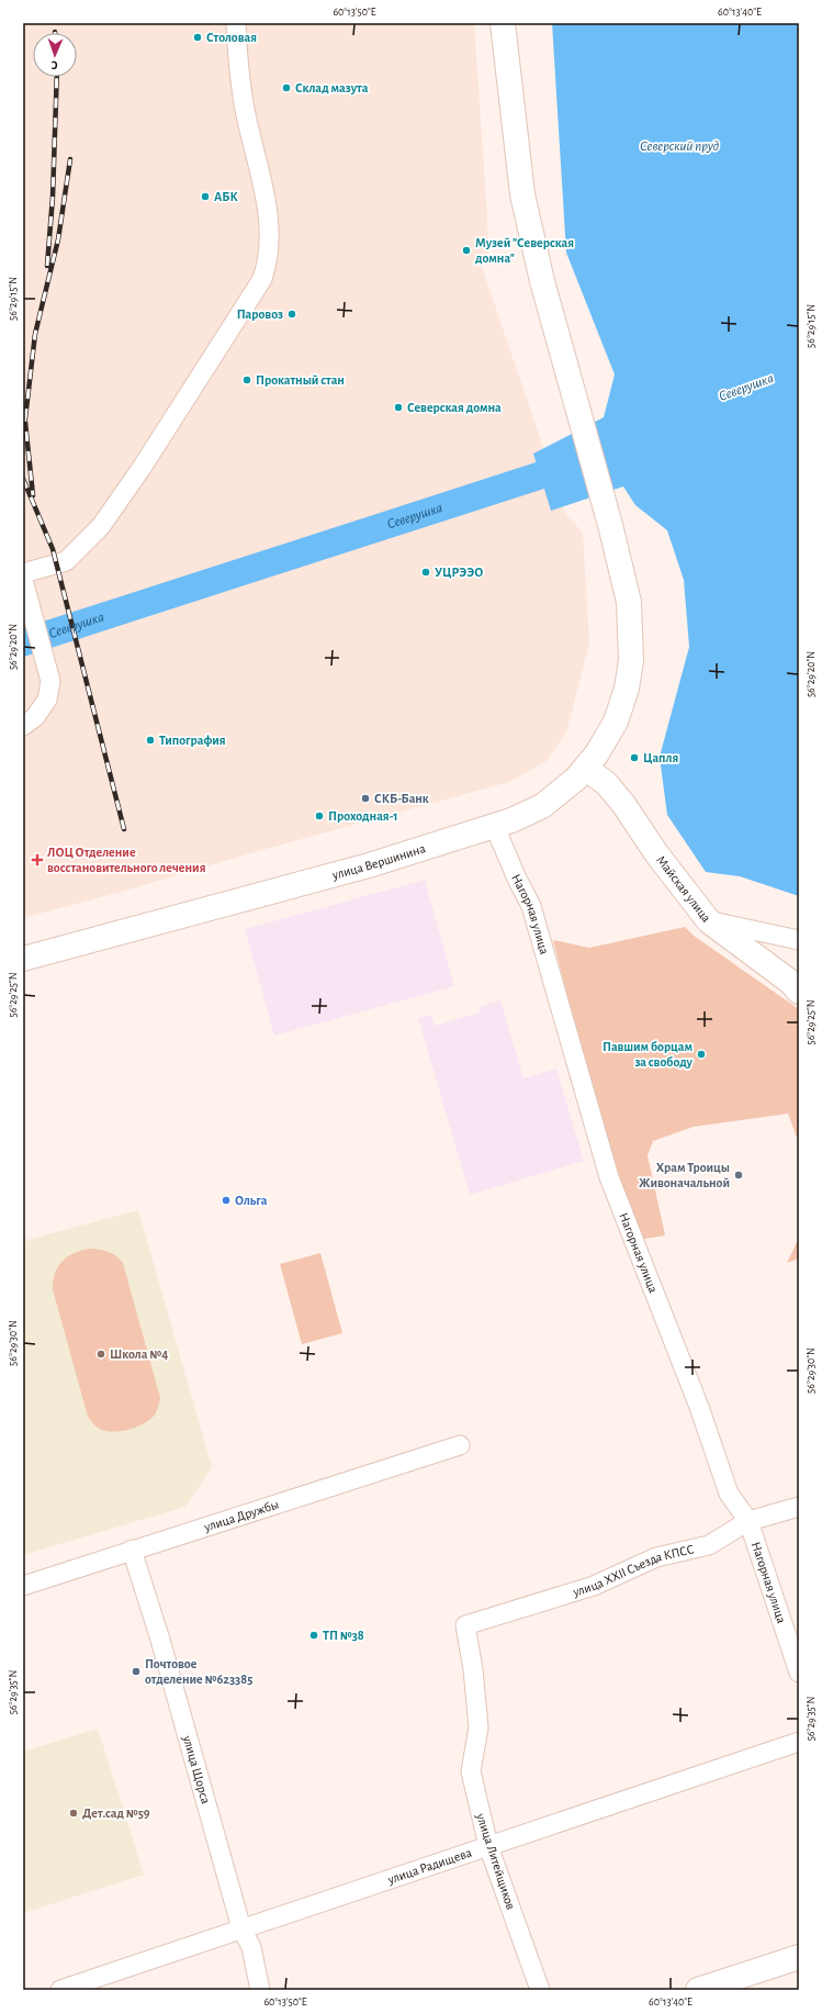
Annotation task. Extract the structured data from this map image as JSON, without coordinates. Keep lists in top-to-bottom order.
{
  "streets": {
    "main road": ["улица Вершинина", "Майская улица"],
    "street": [
      "Нагорная улица",
      "улица Дружбы",
      "улица XXII Съезда КПСС",
      "улица Щорса",
      "улица Литейщиков",
      "улица Радищева"
    ]
  },
  "crossings": [
    ["улица Вершинина", "Майская улица"],
    ["улица Вершинина", "Нагорная улица"],
    ["Нагорная улица", "улица XXII Съезда КПСС"],
    ["улица Дружбы", "улица Щорса"],
    ["улица XXII Съезда КПСС", "улица Литейщиков"],
    ["улица Щорса", "улица Радищева"],
    ["улица Литейщиков", "улица Радищева"]
  ],
  "water": ["Северский пруд", "Северушка"],
  "places": {
    "other": [
      "Столовая",
      "Склад мазута",
      "АБК",
      "Музей \"Северская домна\"",
      "Паровоз",
      "Прокатный стан",
      "Северская домна",
      "УЦРЭЭО",
      "Типография",
      "Цапля",
      "СКБ-Банк",
      "Проходная-1",
      "Павшим борцам за свободу",
      "Храм Троицы Живоначальной",
      "Ольга",
      "Школа №4",
      "ТП №38",
      "Почтовое отделение №623385",
      "Дет.сад №59"
    ],
    "health": ["ЛОЦ Отделение восстановительного лечения"]
  },
  "north": "bottom",
  "coordinates": [
    "60°13'50\"E",
    "60°13'40\"E",
    "56°29'15\"N",
    "56°29'20\"N",
    "56°29'25\"N",
    "56°29'30\"N",
    "56°29'35\"N"
  ]
}
